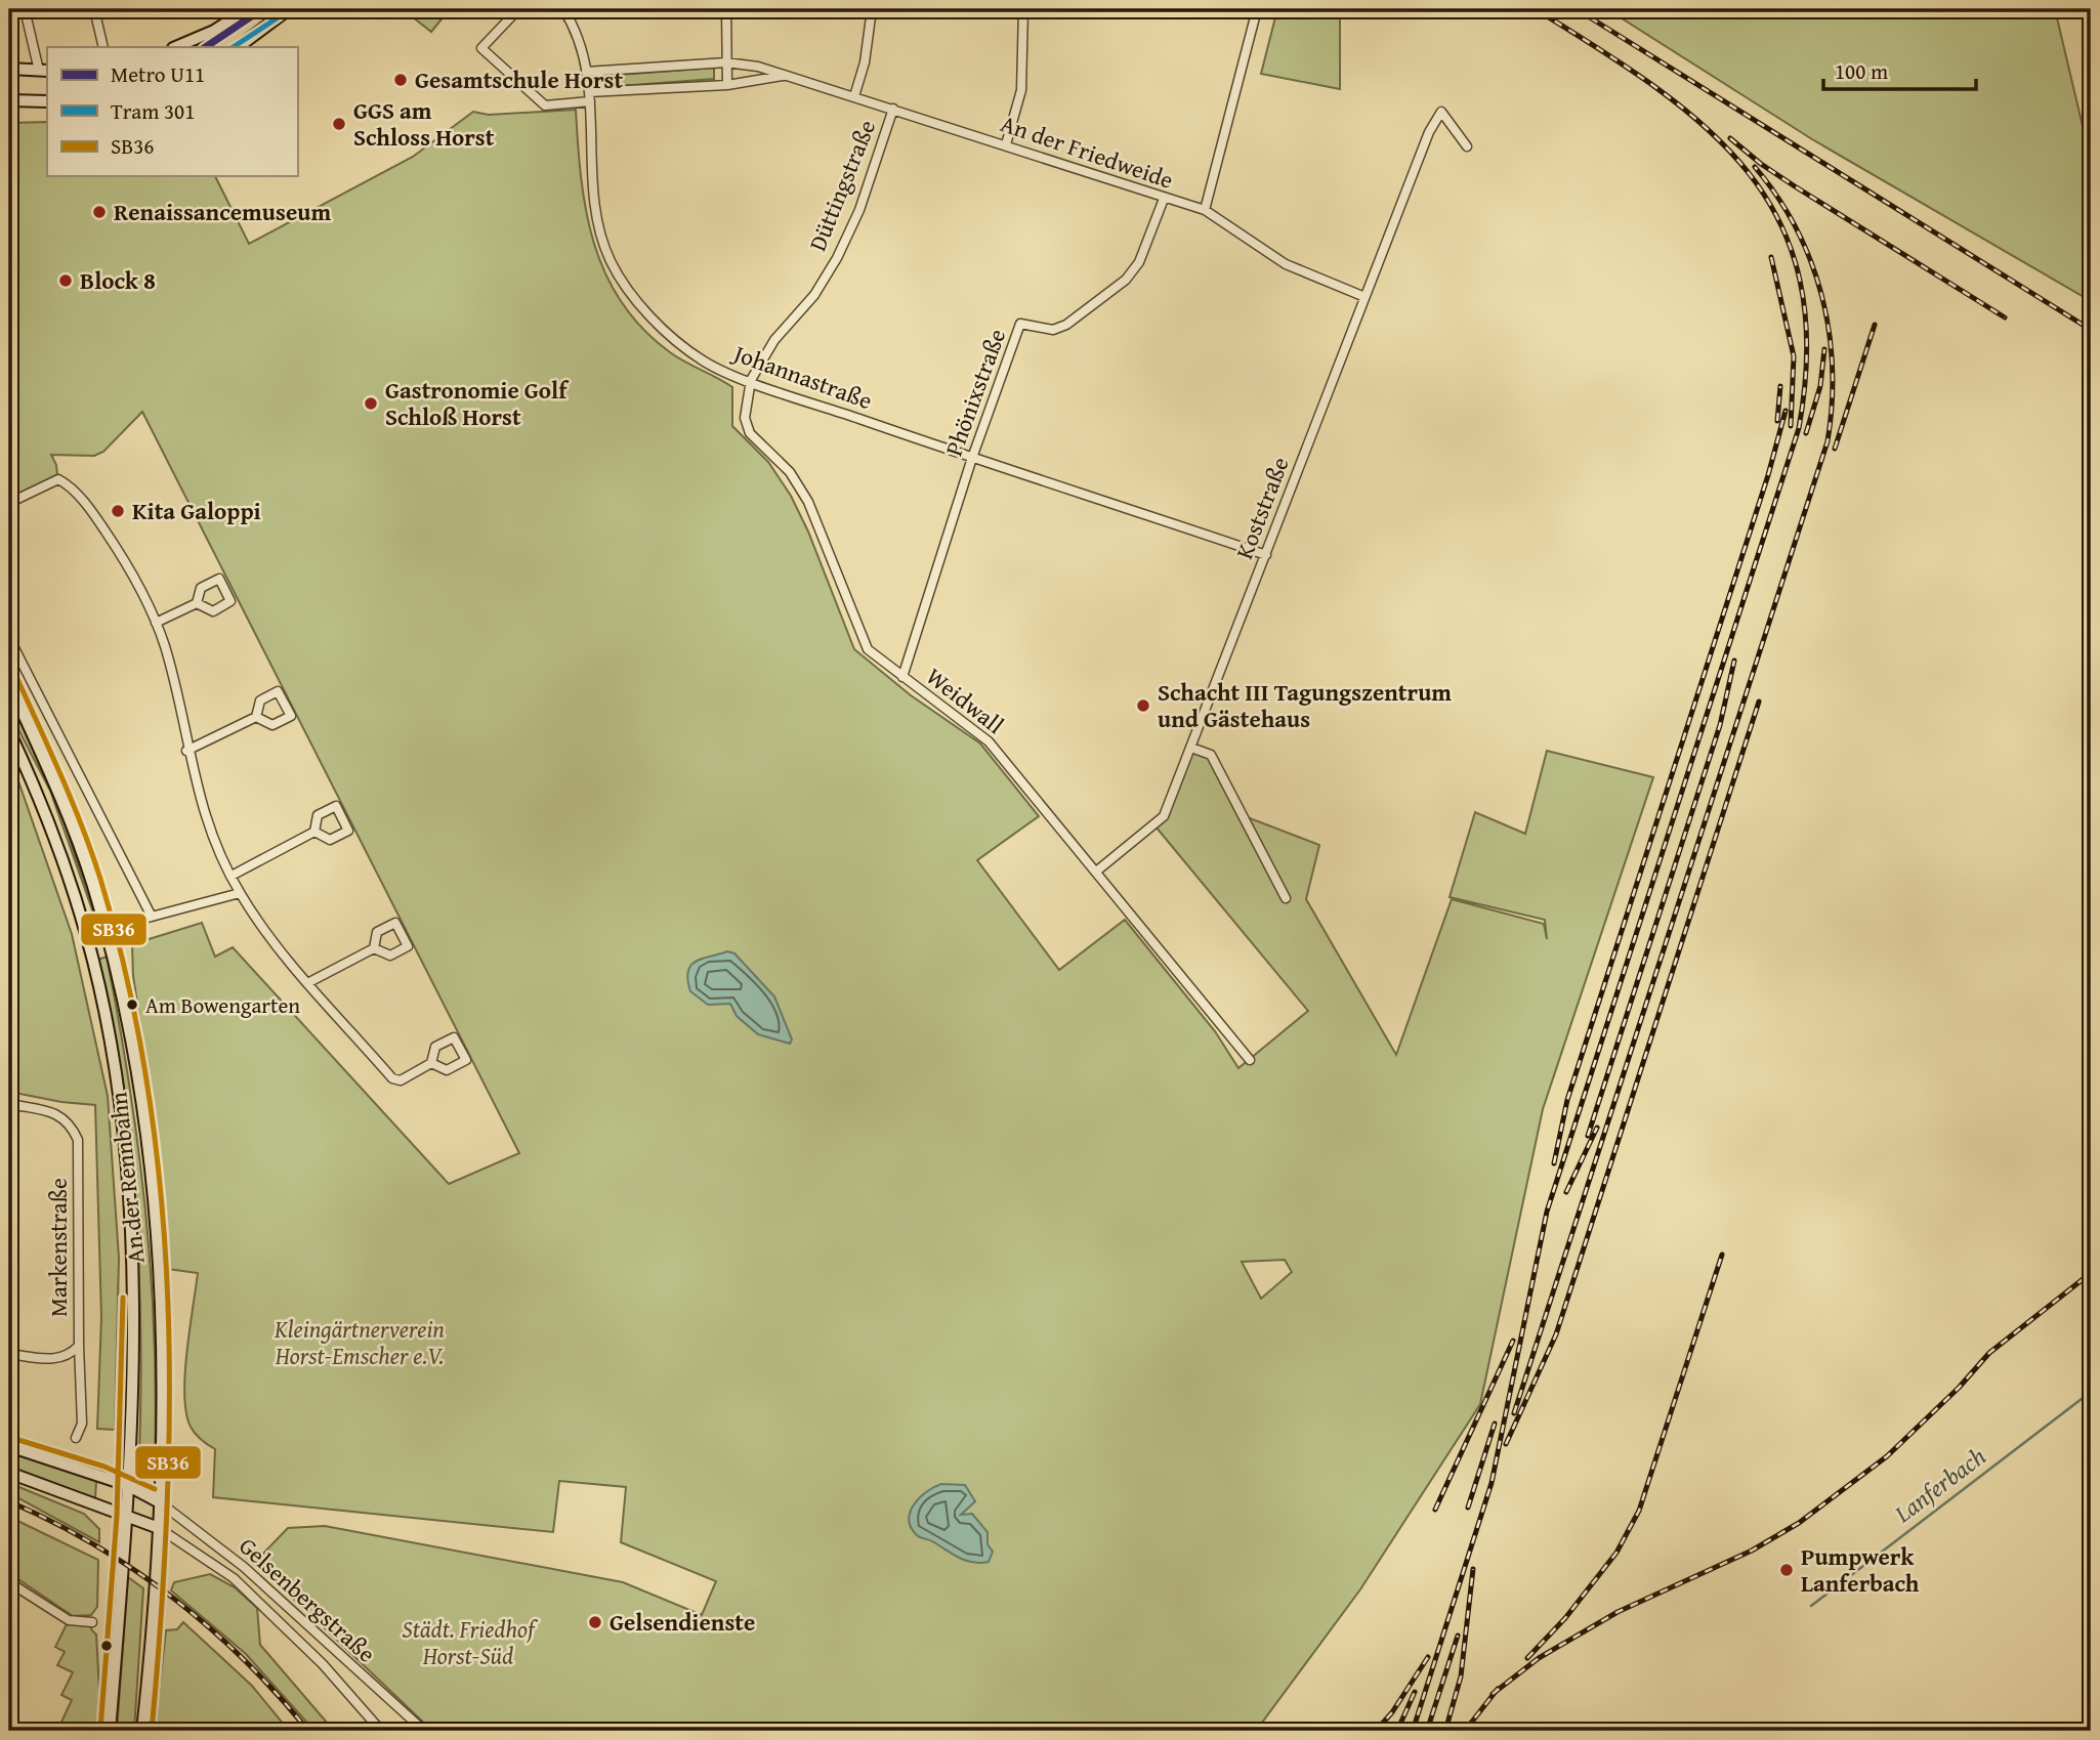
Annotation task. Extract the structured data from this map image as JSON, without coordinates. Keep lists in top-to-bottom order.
{
  "streets": {
    "main road": ["An der Rennbahn"],
    "street": [
      "An der Friedweide",
      "Düttingstraße",
      "Johannastraße",
      "Phönixstraße",
      "Koststraße",
      "Weidwall",
      "Markenstraße",
      "Gelsenbergstraße"
    ]
  },
  "crossings": [
    ["An der Friedweide", "Düttingstraße"],
    ["An der Friedweide", "Johannastraße"],
    ["An der Friedweide", "Phönixstraße"],
    ["An der Friedweide", "Koststraße"],
    ["Düttingstraße", "Johannastraße"],
    ["Düttingstraße", "Weidwall"],
    ["Johannastraße", "Phönixstraße"],
    ["Johannastraße", "Koststraße"],
    ["Johannastraße", "Weidwall"],
    ["Phönixstraße", "Weidwall"],
    ["Koststraße", "Weidwall"],
    ["An der Rennbahn", "Gelsenbergstraße"]
  ],
  "water": ["Lanferbach"],
  "parks": ["Kleingärtnerverein Horst-Emscher e.V.", "Städt. Friedhof Horst-Süd"],
  "places": [
    "Gesamtschule Horst",
    "GGS am Schloss Horst",
    "Renaissancemuseum",
    "Block 8",
    "Gastronomie Golf Schloß Horst",
    "Kita Galoppi",
    "Schacht III Tagungszentrum und Gästehaus",
    "Am Bowengarten",
    "Pumpwerk Lanferbach",
    "Gelsendienste"
  ],
  "lines": ["metro line U11", "transit line SB36", "tram line 301"],
  "legend": ["Metro U11", "Tram 301", "SB36"],
  "scale_bar": "100 m"
}
